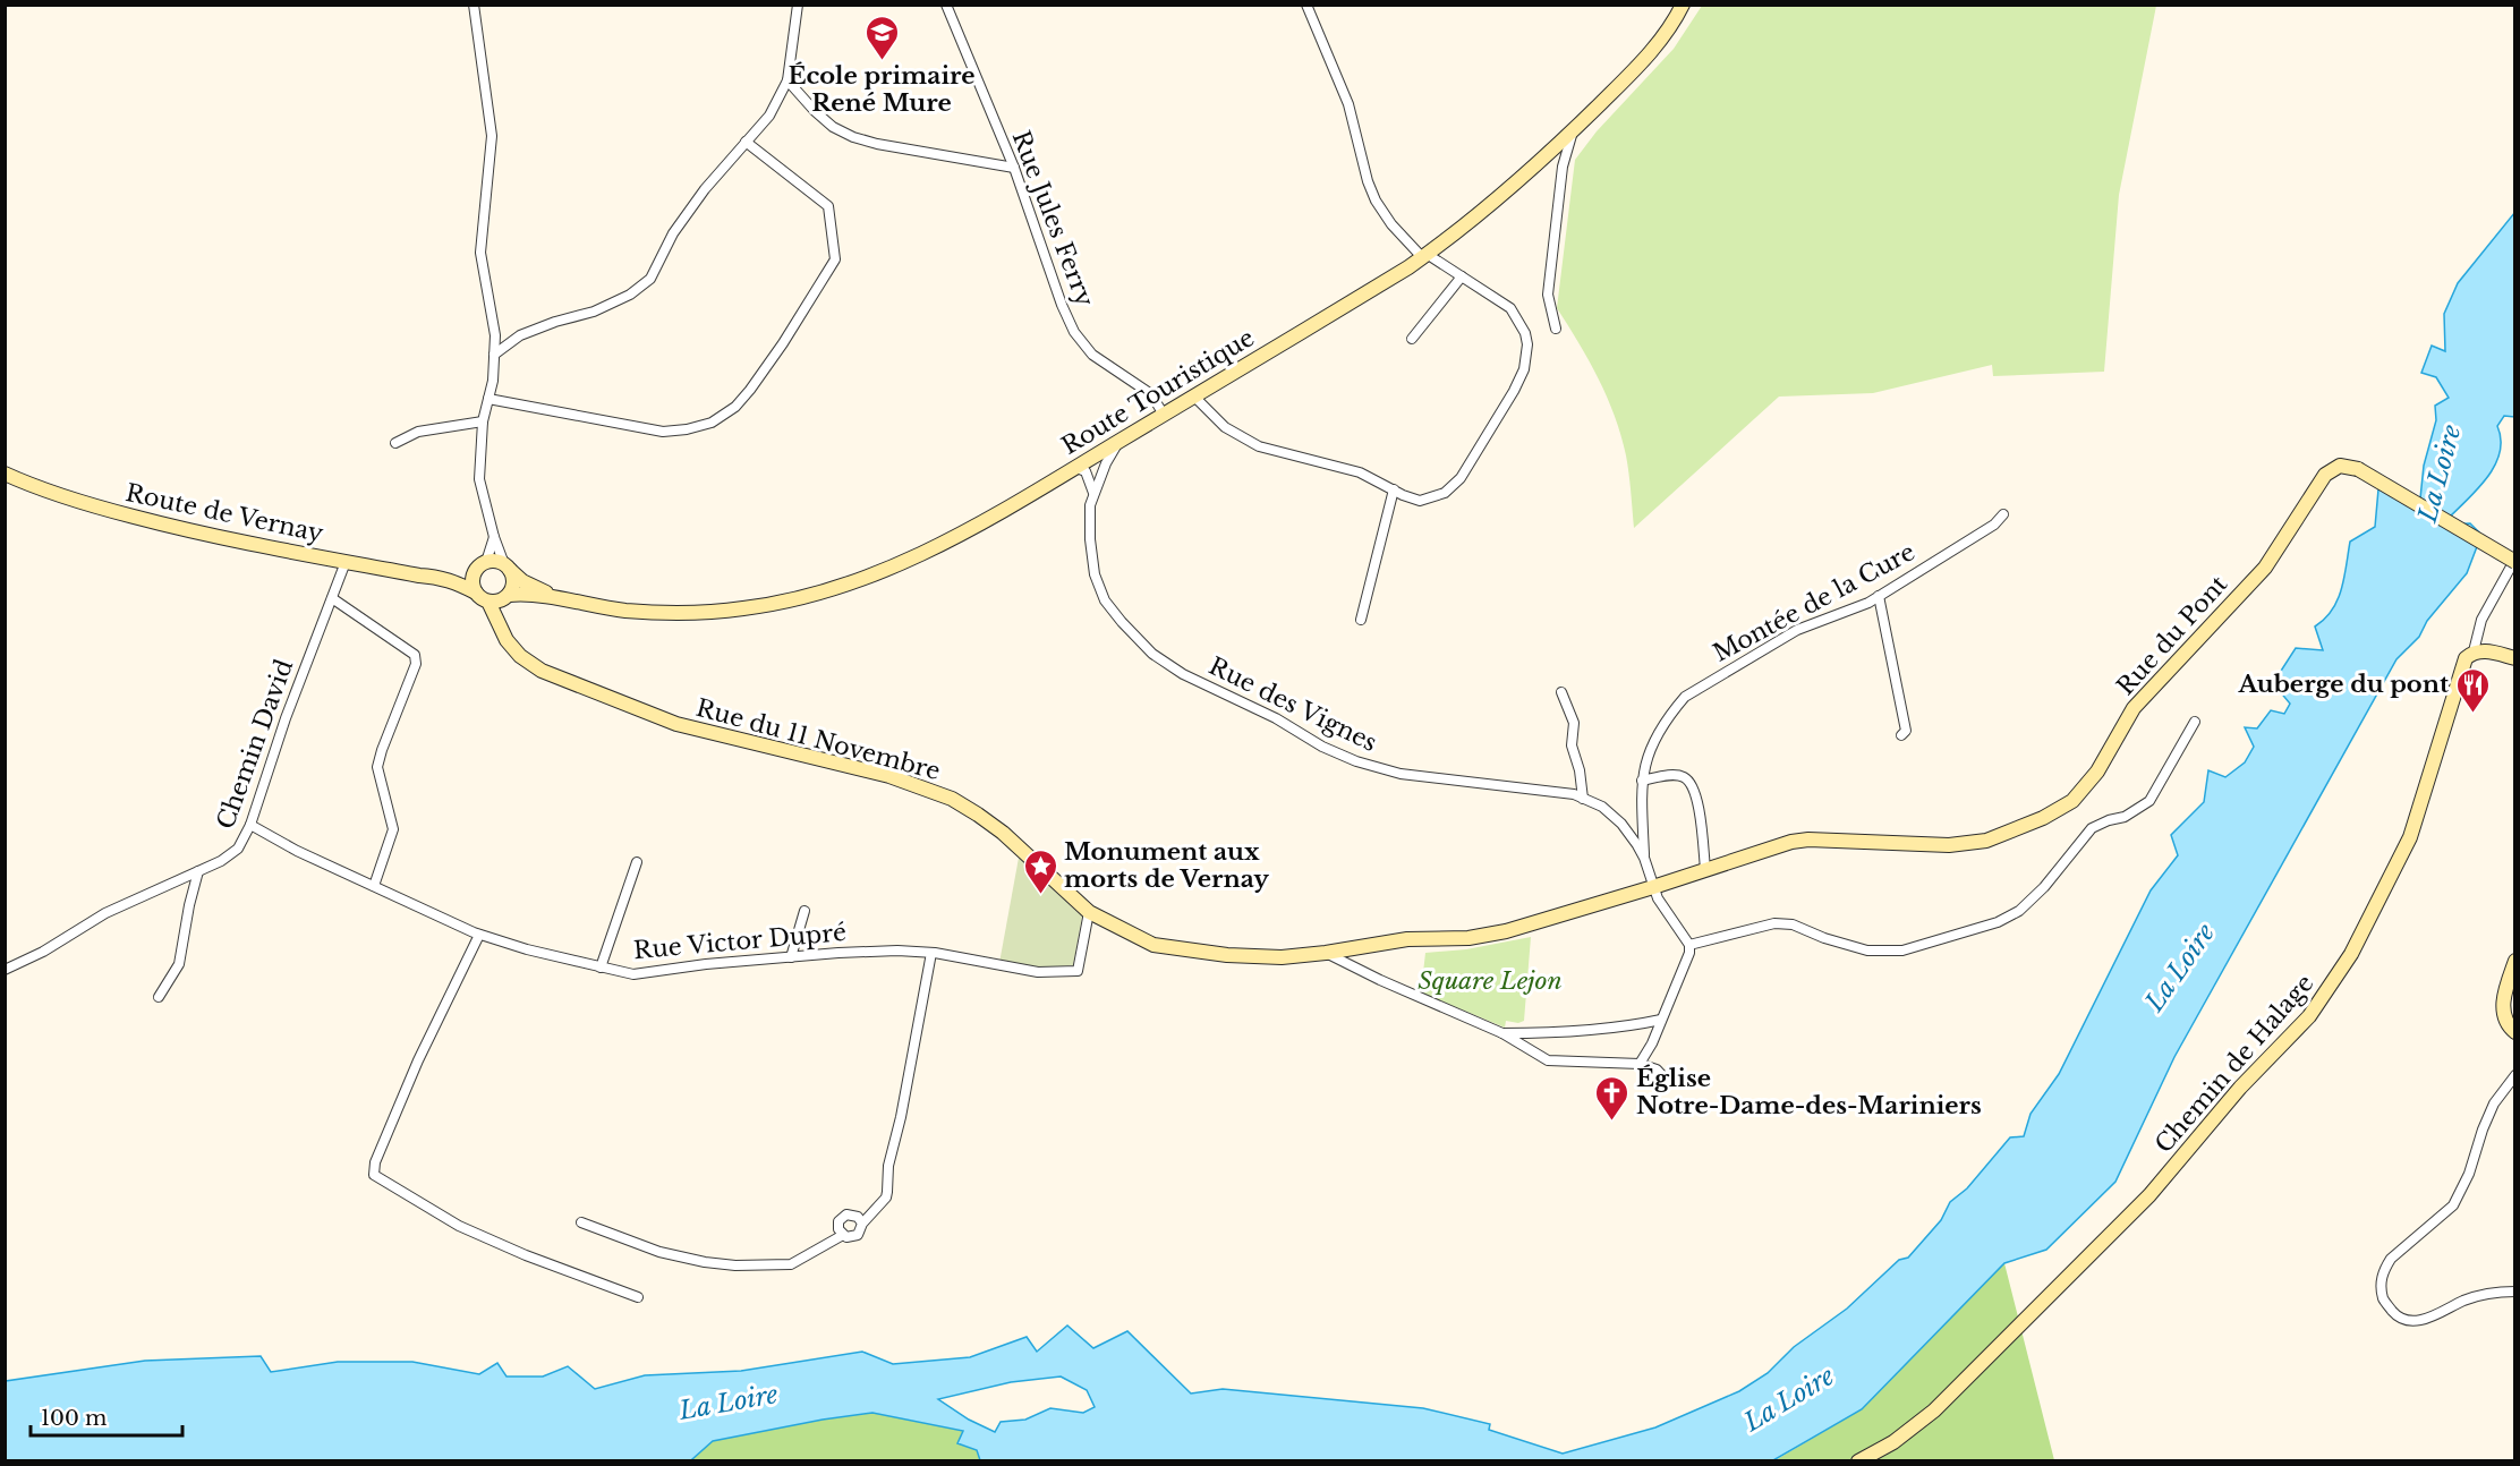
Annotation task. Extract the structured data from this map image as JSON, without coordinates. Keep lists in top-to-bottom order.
{
  "streets": {
    "street": [
      "Rue Jules Ferry",
      "Route Touristique",
      "Route de Vernay",
      "Montée de la Cure",
      "Rue du Pont",
      "Rue des Vignes",
      "Rue du 11 Novembre",
      "Chemin David",
      "Rue Victor Dupré",
      "Chemin de Halage"
    ]
  },
  "crossings": [
    ["Rue Jules Ferry", "Route Touristique"],
    ["Route Touristique", "Route de Vernay"],
    ["Route Touristique", "Rue des Vignes"],
    ["Route Touristique", "Rue du 11 Novembre"],
    ["Route de Vernay", "Rue du 11 Novembre"],
    ["Route de Vernay", "Chemin David"],
    ["Montée de la Cure", "Rue des Vignes"],
    ["Rue du Pont", "Rue des Vignes"],
    ["Rue du Pont", "Rue du 11 Novembre"],
    ["Rue du Pont", "Chemin de Halage"],
    ["Rue des Vignes", "Rue du 11 Novembre"],
    ["Rue du 11 Novembre", "Rue Victor Dupré"],
    ["Chemin David", "Rue Victor Dupré"]
  ],
  "water": ["La Loire"],
  "parks": ["Square Lejon"],
  "places": {
    "school or university": ["École primaire René Mure"],
    "restaurant": ["Auberge du pont"],
    "place": ["Monument aux morts de Vernay"],
    "church": ["Église Notre-Dame-des-Mariniers"]
  },
  "scale_bar": "100 m"
}
